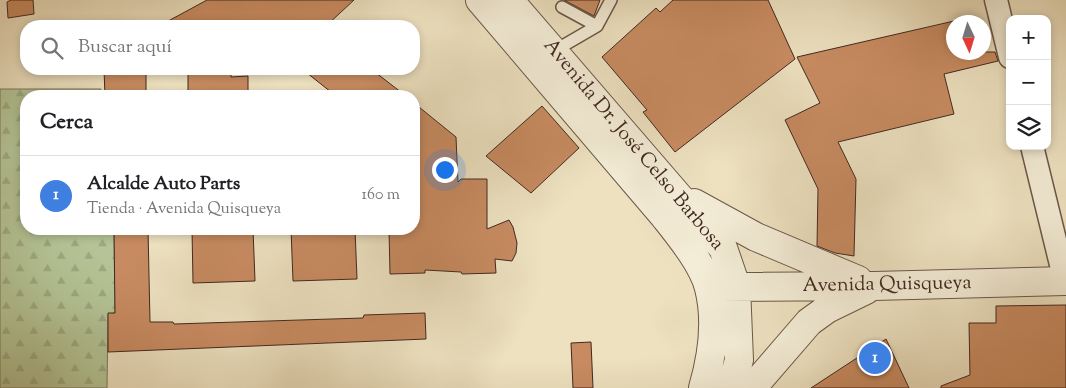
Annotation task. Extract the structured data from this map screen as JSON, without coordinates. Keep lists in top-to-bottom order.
{
  "streets": {
    "street": ["Avenida Dr. José Celso Barbosa", "Avenida Quisqueya"]
  },
  "crossings": [
    ["Avenida Dr. José Celso Barbosa", "Avenida Quisqueya"]
  ],
  "north": "bottom",
  "page": {
    "map_buttons": ["+", "−"],
    "search": "Buscar aquí",
    "heading": "Cerca",
    "list": [
      {
        "mark": "1",
        "name": "Alcalde Auto Parts",
        "note": "Tienda · Avenida Quisqueya",
        "value": "160 m"
      }
    ],
    "pins": "1"
  }
}
